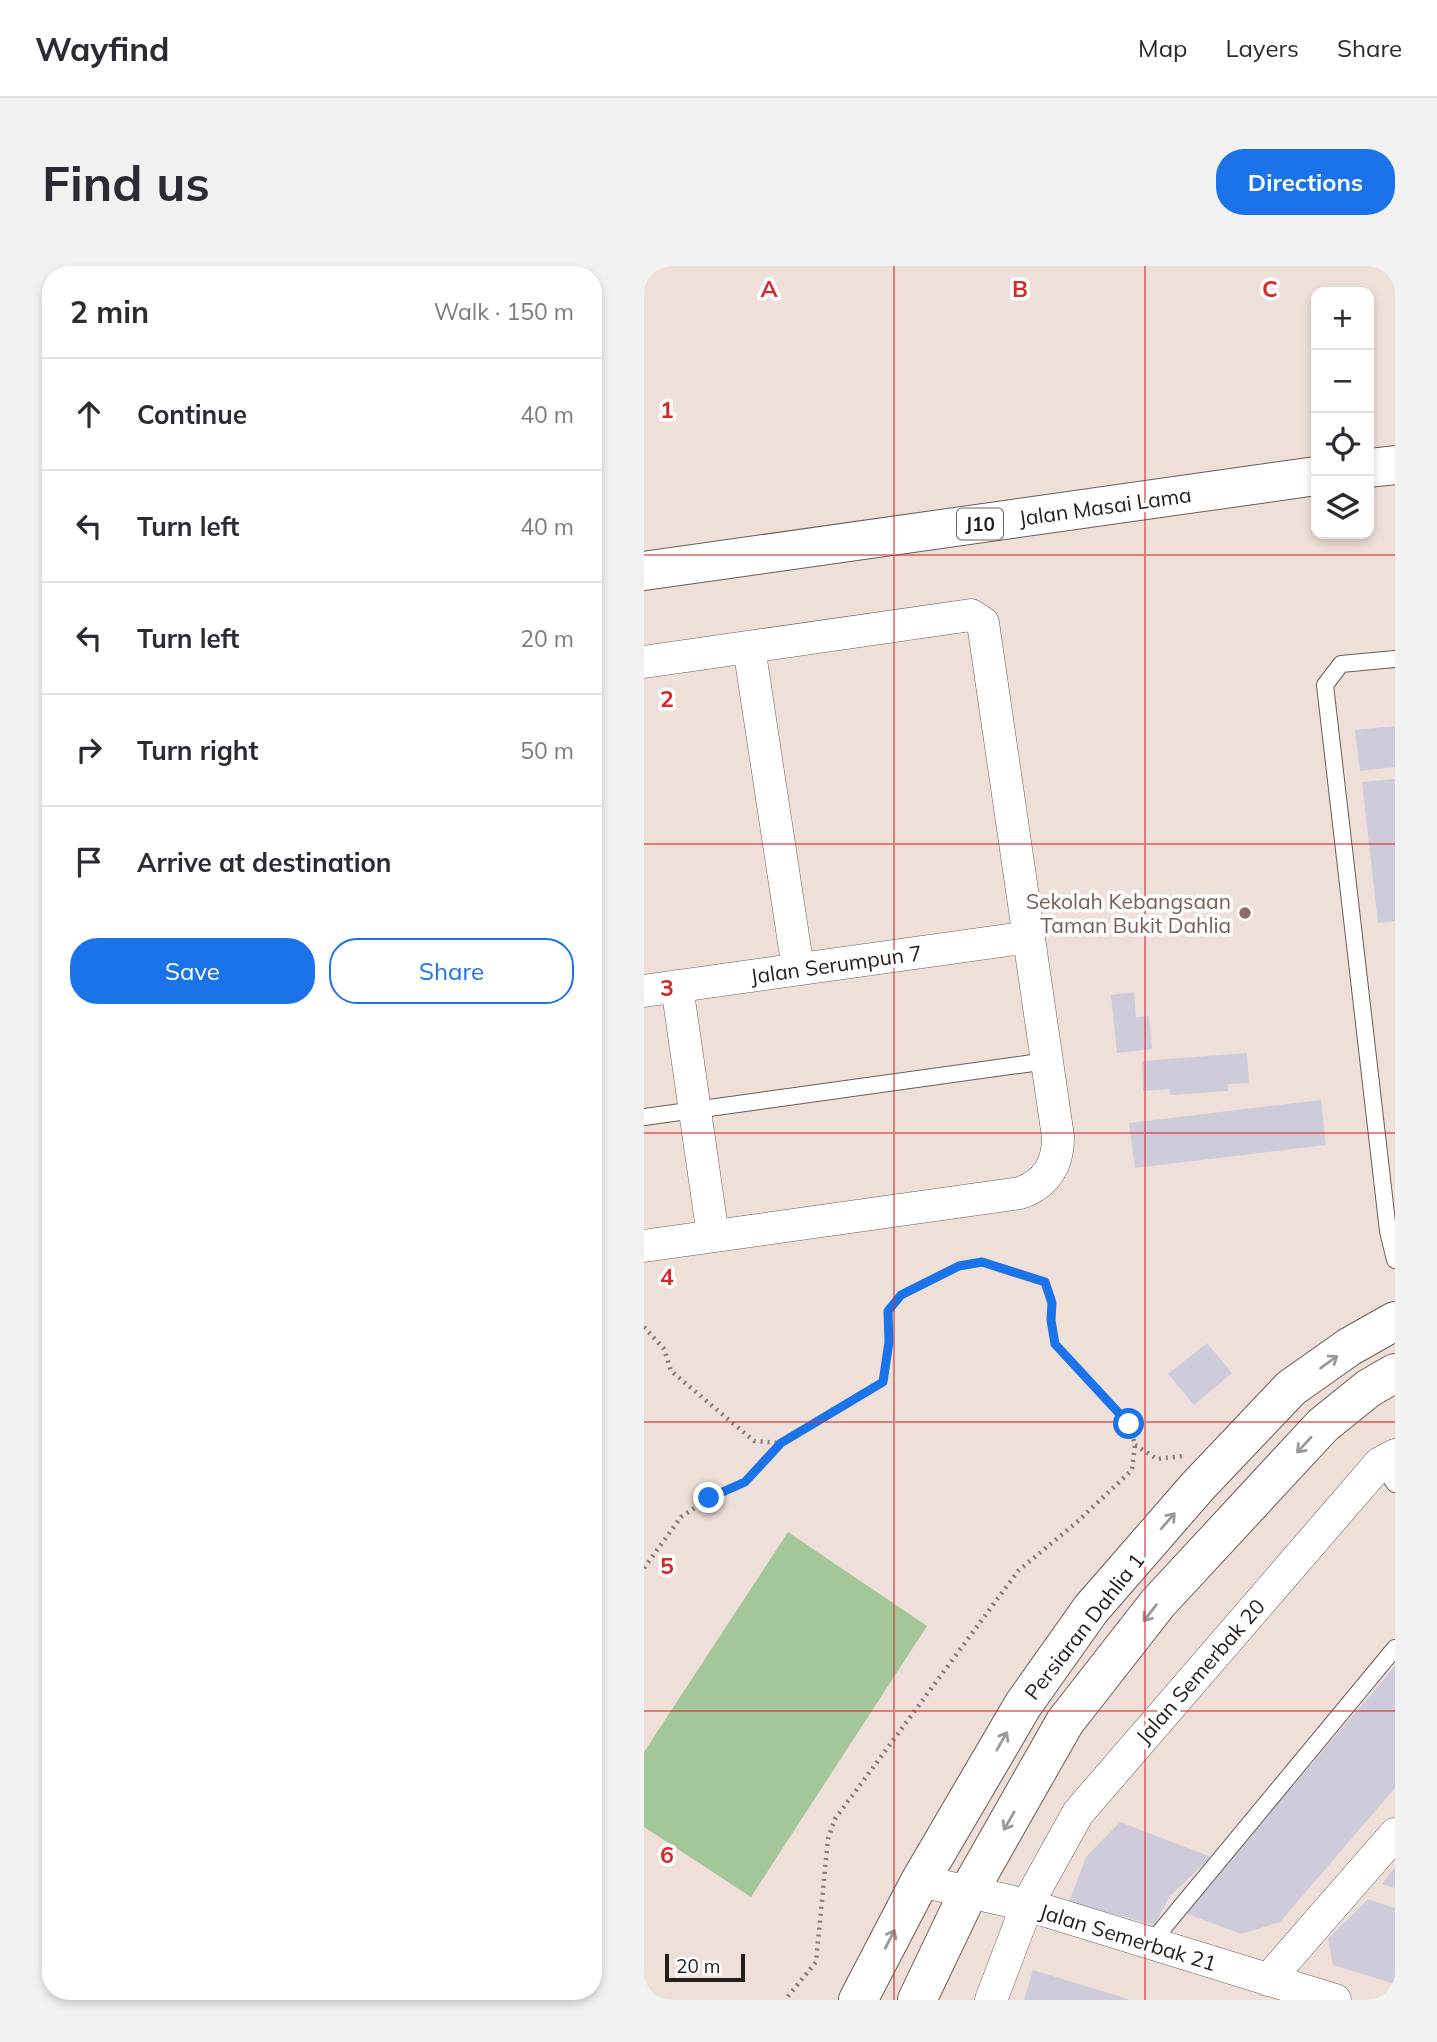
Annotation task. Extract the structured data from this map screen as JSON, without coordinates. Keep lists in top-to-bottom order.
{
  "streets": {
    "street": [
      "Jalan Masai Lama",
      "J10",
      "Jalan Serumpun 7",
      "Persiaran Dahlia 1",
      "Jalan Semerbak 20",
      "Jalan Semerbak 21"
    ]
  },
  "crossings": [
    ["Persiaran Dahlia 1", "Jalan Semerbak 21"],
    ["Jalan Semerbak 20", "Jalan Semerbak 21"]
  ],
  "places": ["Sekolah Kebangsaan Taman Bukit Dahlia"],
  "scale_bar": "20 m",
  "page": {
    "header": "Wayfind",
    "nav": ["Map", "Layers", "Share"],
    "buttons": [
      "Directions",
      ["Save", "Share"]
    ],
    "title": "Find us",
    "heading": ["2 min", "Walk · 150 m"],
    "map_buttons": ["+", "−"],
    "list": [
      ["Continue", "40 m"],
      ["Turn left", "40 m"],
      ["Turn left", "20 m"],
      ["Turn right", "50 m"],
      "Arrive at destination"
    ],
    "scale": "20 m"
  },
  "grid": {
    "columns": ["A", "B", "C"],
    "rows": [
      "1",
      "2",
      "3",
      "4",
      "5",
      "6"
    ]
  }
}
